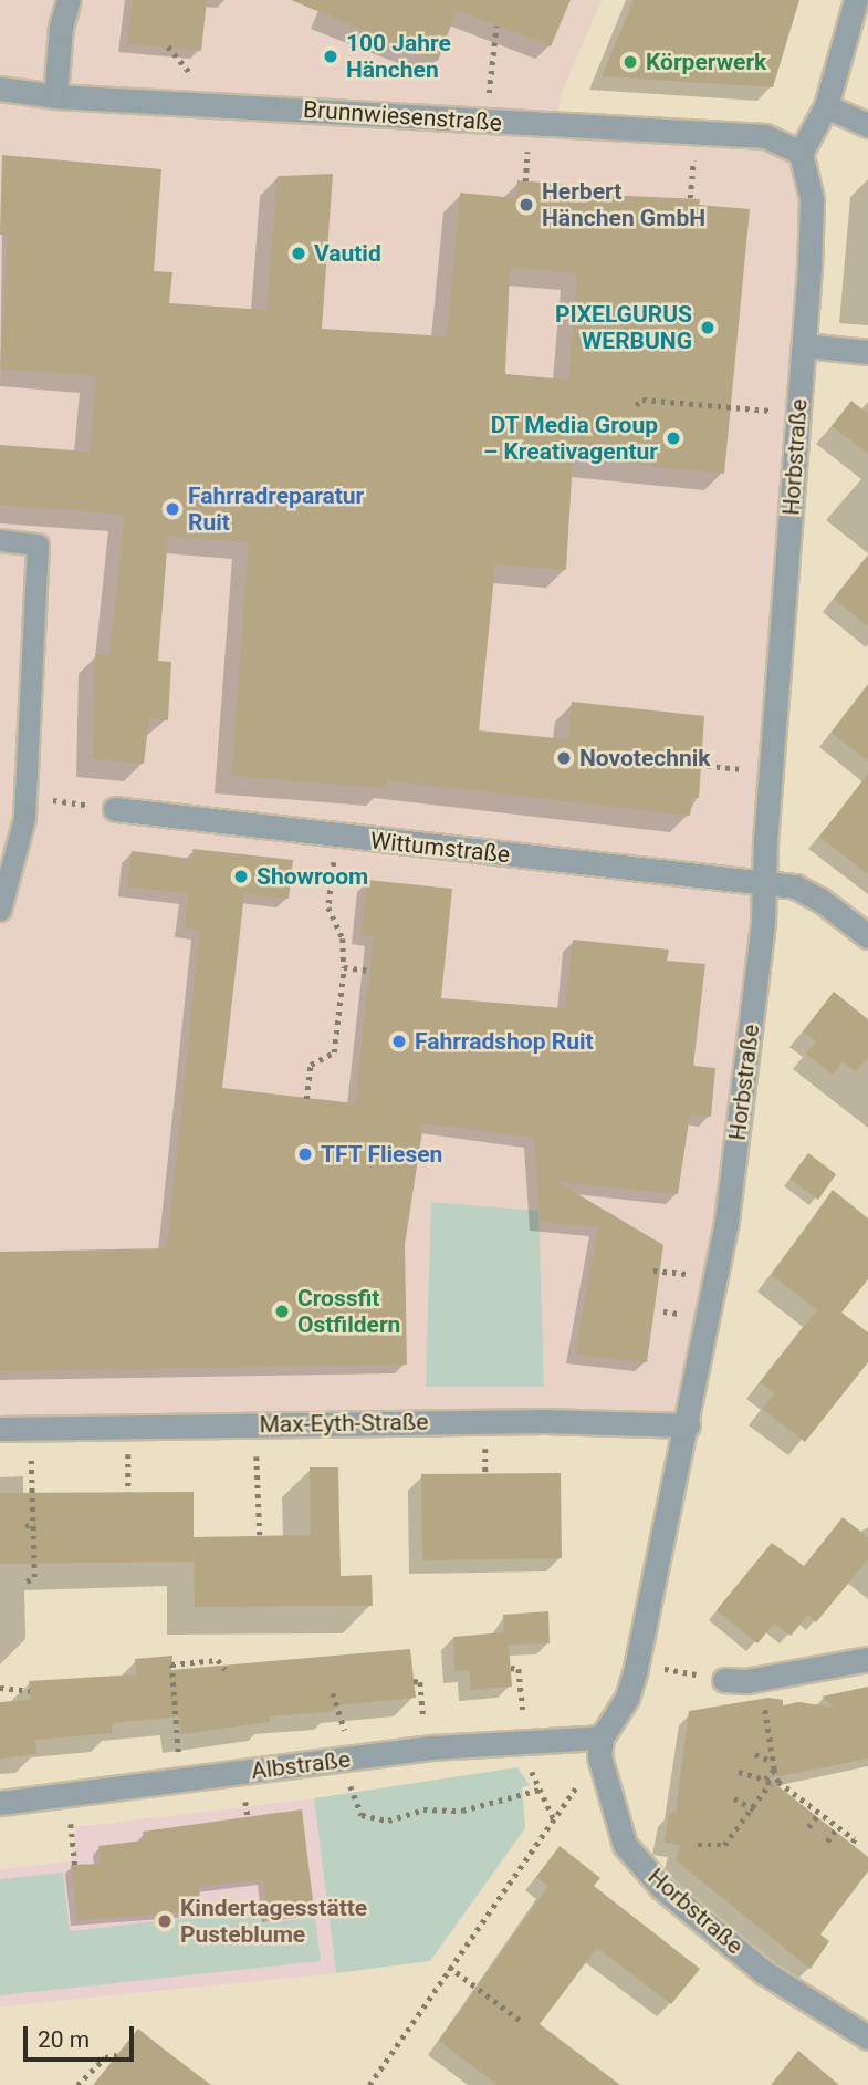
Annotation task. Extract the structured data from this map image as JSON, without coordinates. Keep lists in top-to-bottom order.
{
  "streets": {
    "street": [
      "Brunnwiesenstraße",
      "Horbstraße",
      "Wittumstraße",
      "Max-Eyth-Straße",
      "Albstraße"
    ]
  },
  "crossings": [
    ["Brunnwiesenstraße", "Horbstraße"],
    ["Horbstraße", "Wittumstraße"],
    ["Horbstraße", "Max-Eyth-Straße"],
    ["Horbstraße", "Albstraße"]
  ],
  "places": [
    "100 Jahre Hänchen",
    "Körperwerk",
    "Herbert Hänchen GmbH",
    "Vautid",
    "PIXELGURUS WERBUNG",
    "DT Media Group – Kreativagentur",
    "Fahrradreparatur Ruit",
    "Novotechnik",
    "Showroom",
    "Fahrradshop Ruit",
    "TFT Fliesen",
    "Crossfit Ostfildern",
    "Kindertagesstätte Pusteblume"
  ],
  "scale_bar": "20 m"
}
